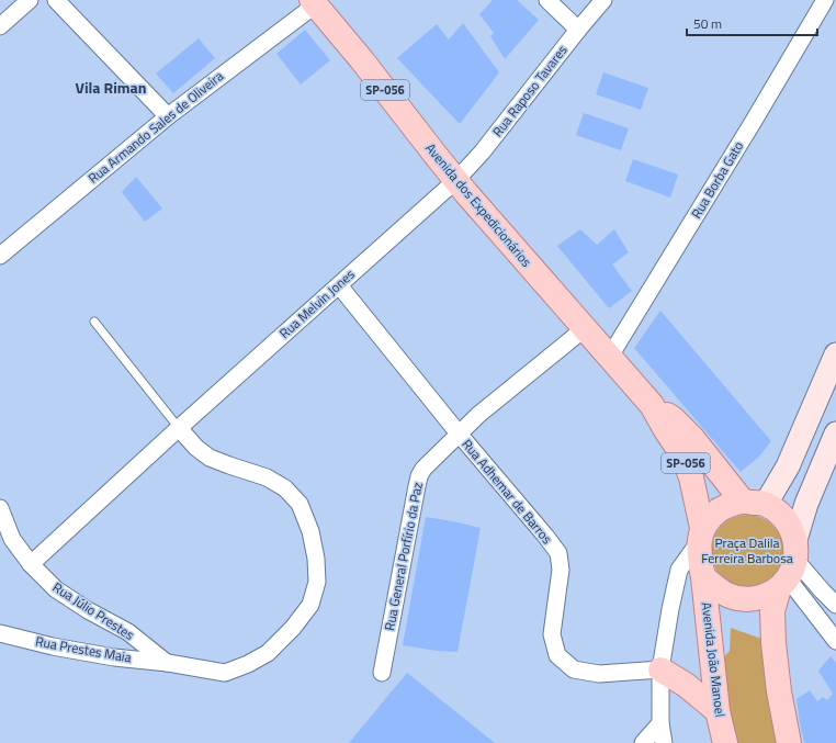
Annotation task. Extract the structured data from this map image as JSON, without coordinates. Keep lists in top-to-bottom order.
{
  "streets": {
    "main road": ["SP-056", "Avenida dos Expedicionários", "Avenida João Manoel"],
    "street": [
      "Rua Raposo Tavares",
      "Rua Armando Sales de Oliveira",
      "Rua Borba Gato",
      "Rua Melvin Jones",
      "Rua Adhemar de Barros",
      "Rua General Porfírio da Paz",
      "Rua Júlio Prestes",
      "Rua Prestes Maia"
    ]
  },
  "crossings": [
    ["SP-056", "Avenida dos Expedicionários"],
    ["SP-056", "Avenida João Manoel"],
    ["Rua Raposo Tavares", "Avenida dos Expedicionários"],
    ["Rua Raposo Tavares", "Rua Melvin Jones"],
    ["Rua Armando Sales de Oliveira", "Avenida dos Expedicionários"],
    ["Rua Borba Gato", "Avenida dos Expedicionários"],
    ["Avenida dos Expedicionários", "Rua Melvin Jones"],
    ["Avenida dos Expedicionários", "Rua General Porfírio da Paz"],
    ["Avenida dos Expedicionários", "Avenida João Manoel"],
    ["Rua Melvin Jones", "Rua Adhemar de Barros"],
    ["Rua Melvin Jones", "Rua Júlio Prestes"],
    ["Rua Adhemar de Barros", "Rua General Porfírio da Paz"],
    ["Rua Júlio Prestes", "Rua Prestes Maia"]
  ],
  "districts": ["Vila Riman"],
  "parks": ["Praça Dalila Ferreira Barbosa"],
  "scale_bar": "50 m"
}
